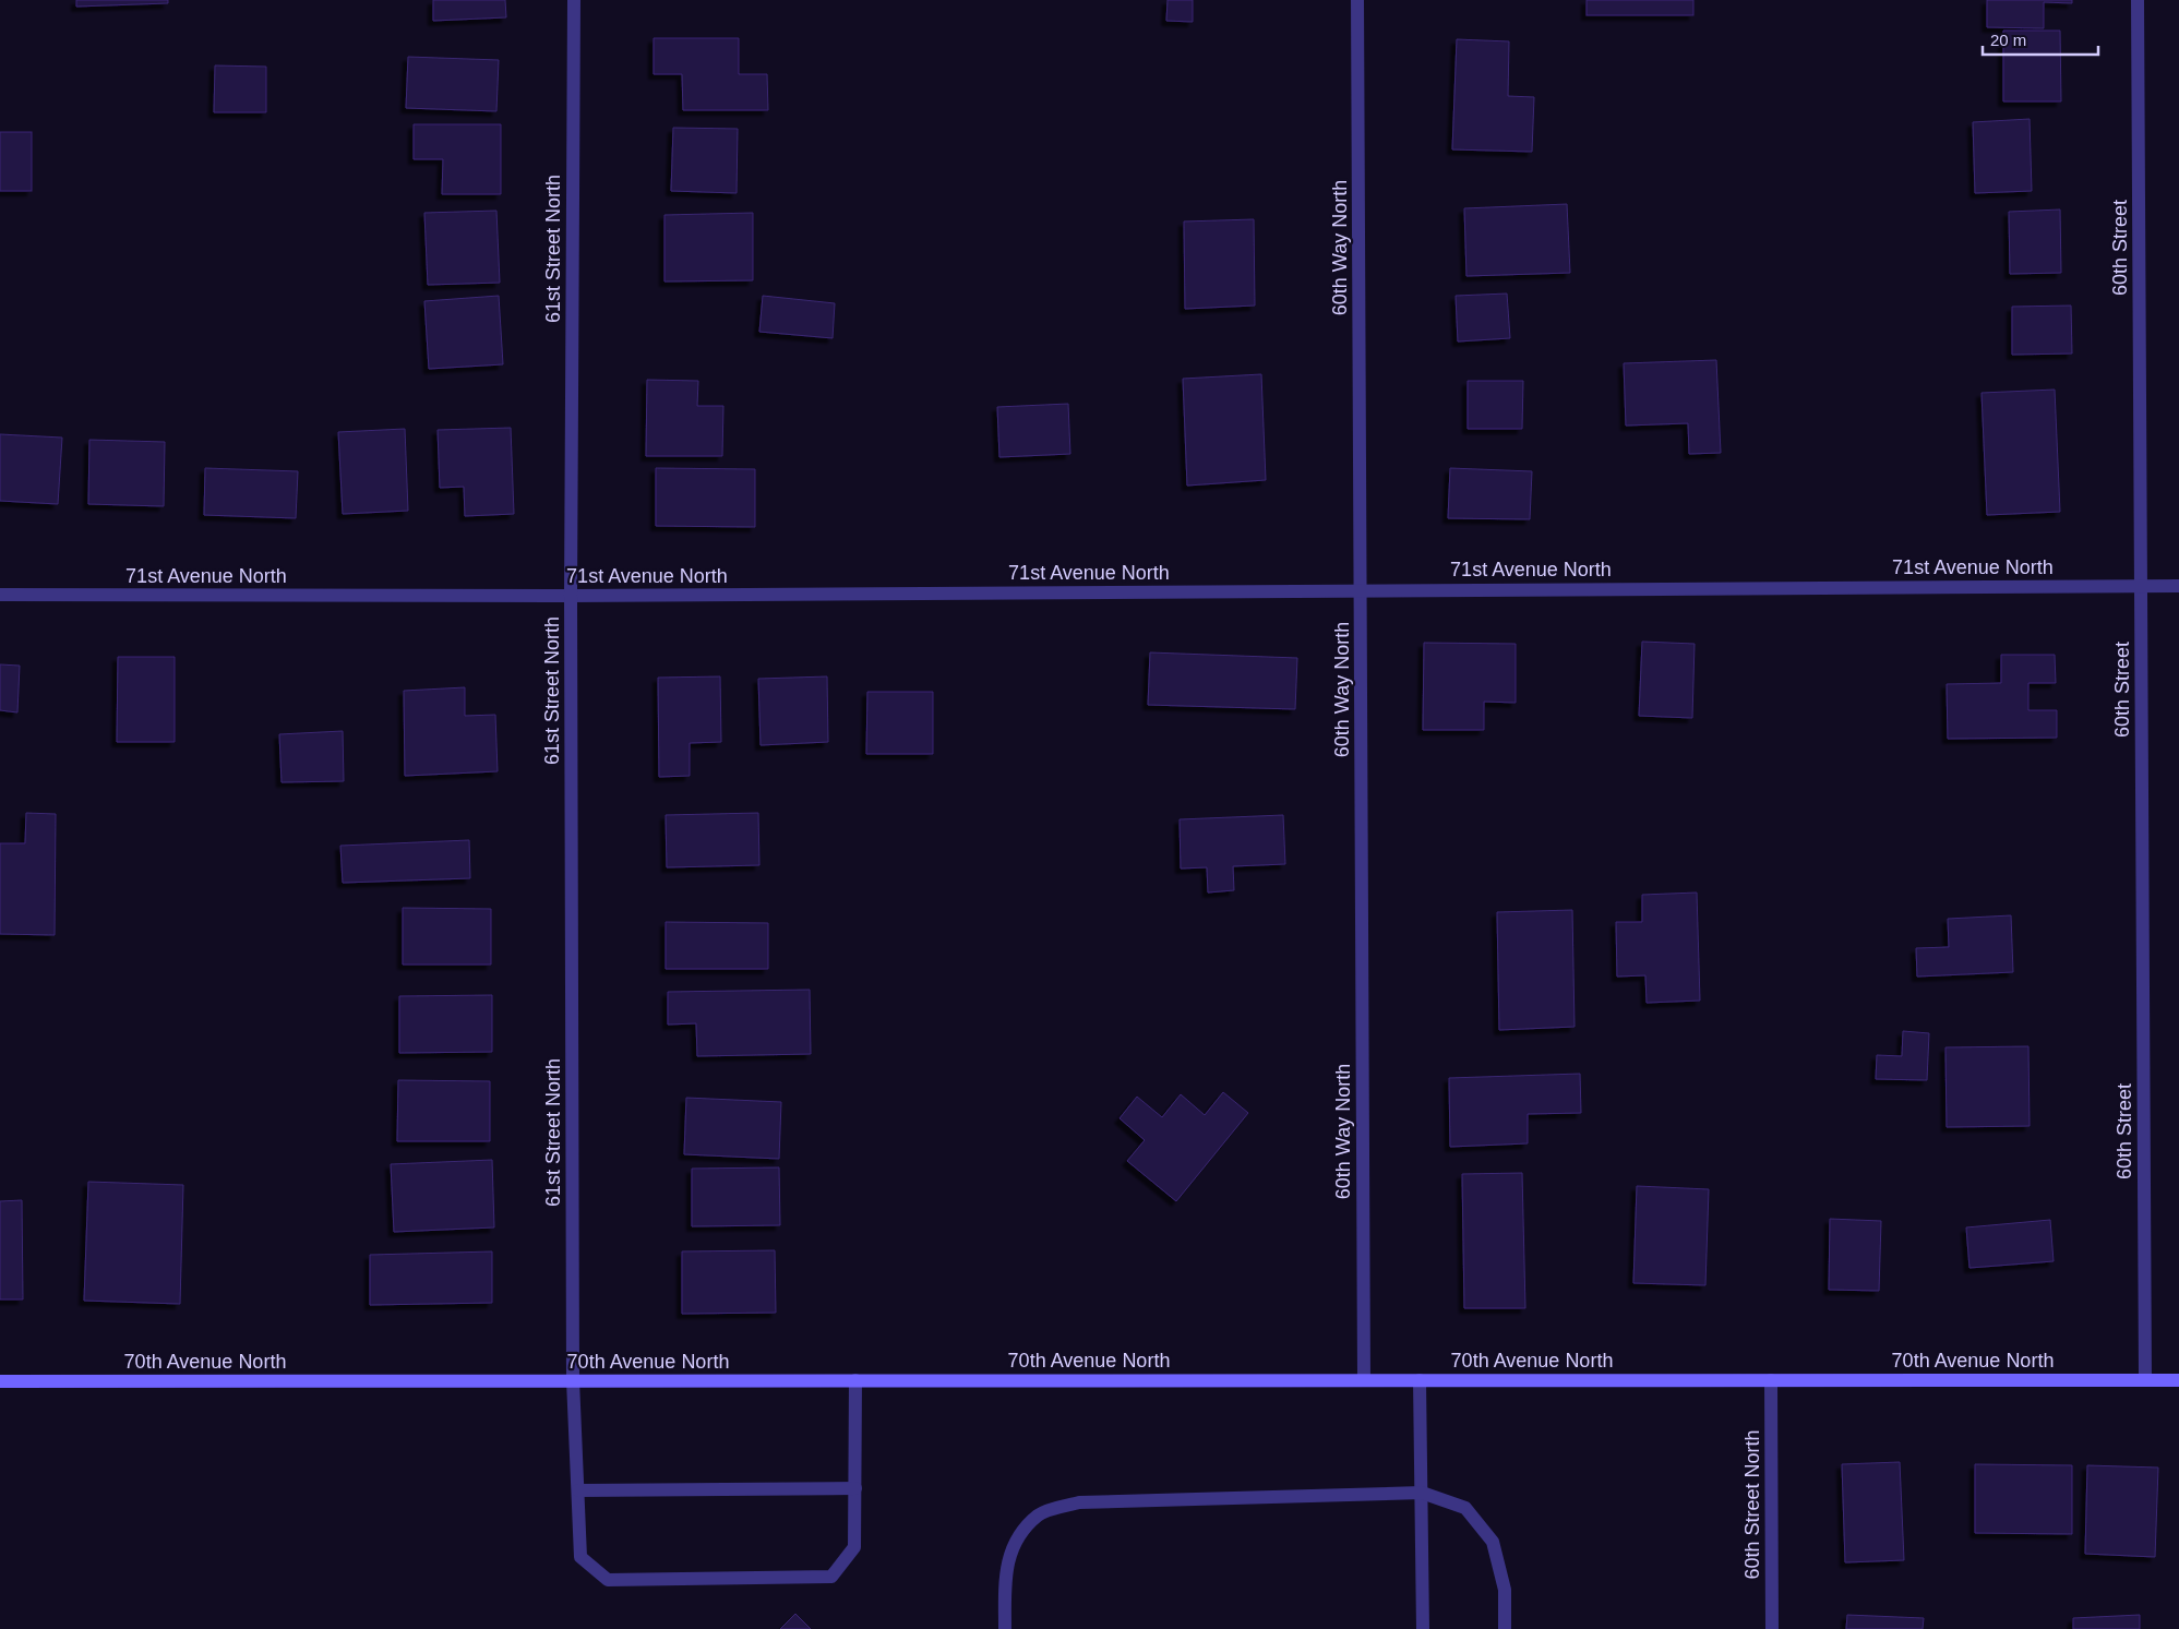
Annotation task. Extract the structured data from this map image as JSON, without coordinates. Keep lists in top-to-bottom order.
{
  "streets": {
    "street": [
      "60th Way North",
      "60th Street",
      "61st Street North",
      "71st Avenue North",
      "70th Avenue North",
      "60th Street North"
    ]
  },
  "crossings": [
    ["60th Way North", "71st Avenue North"],
    ["60th Way North", "70th Avenue North"],
    ["60th Street", "71st Avenue North"],
    ["60th Street", "70th Avenue North"],
    ["61st Street North", "71st Avenue North"],
    ["61st Street North", "70th Avenue North"],
    ["70th Avenue North", "60th Street North"]
  ],
  "scale_bar": "20 m"
}
